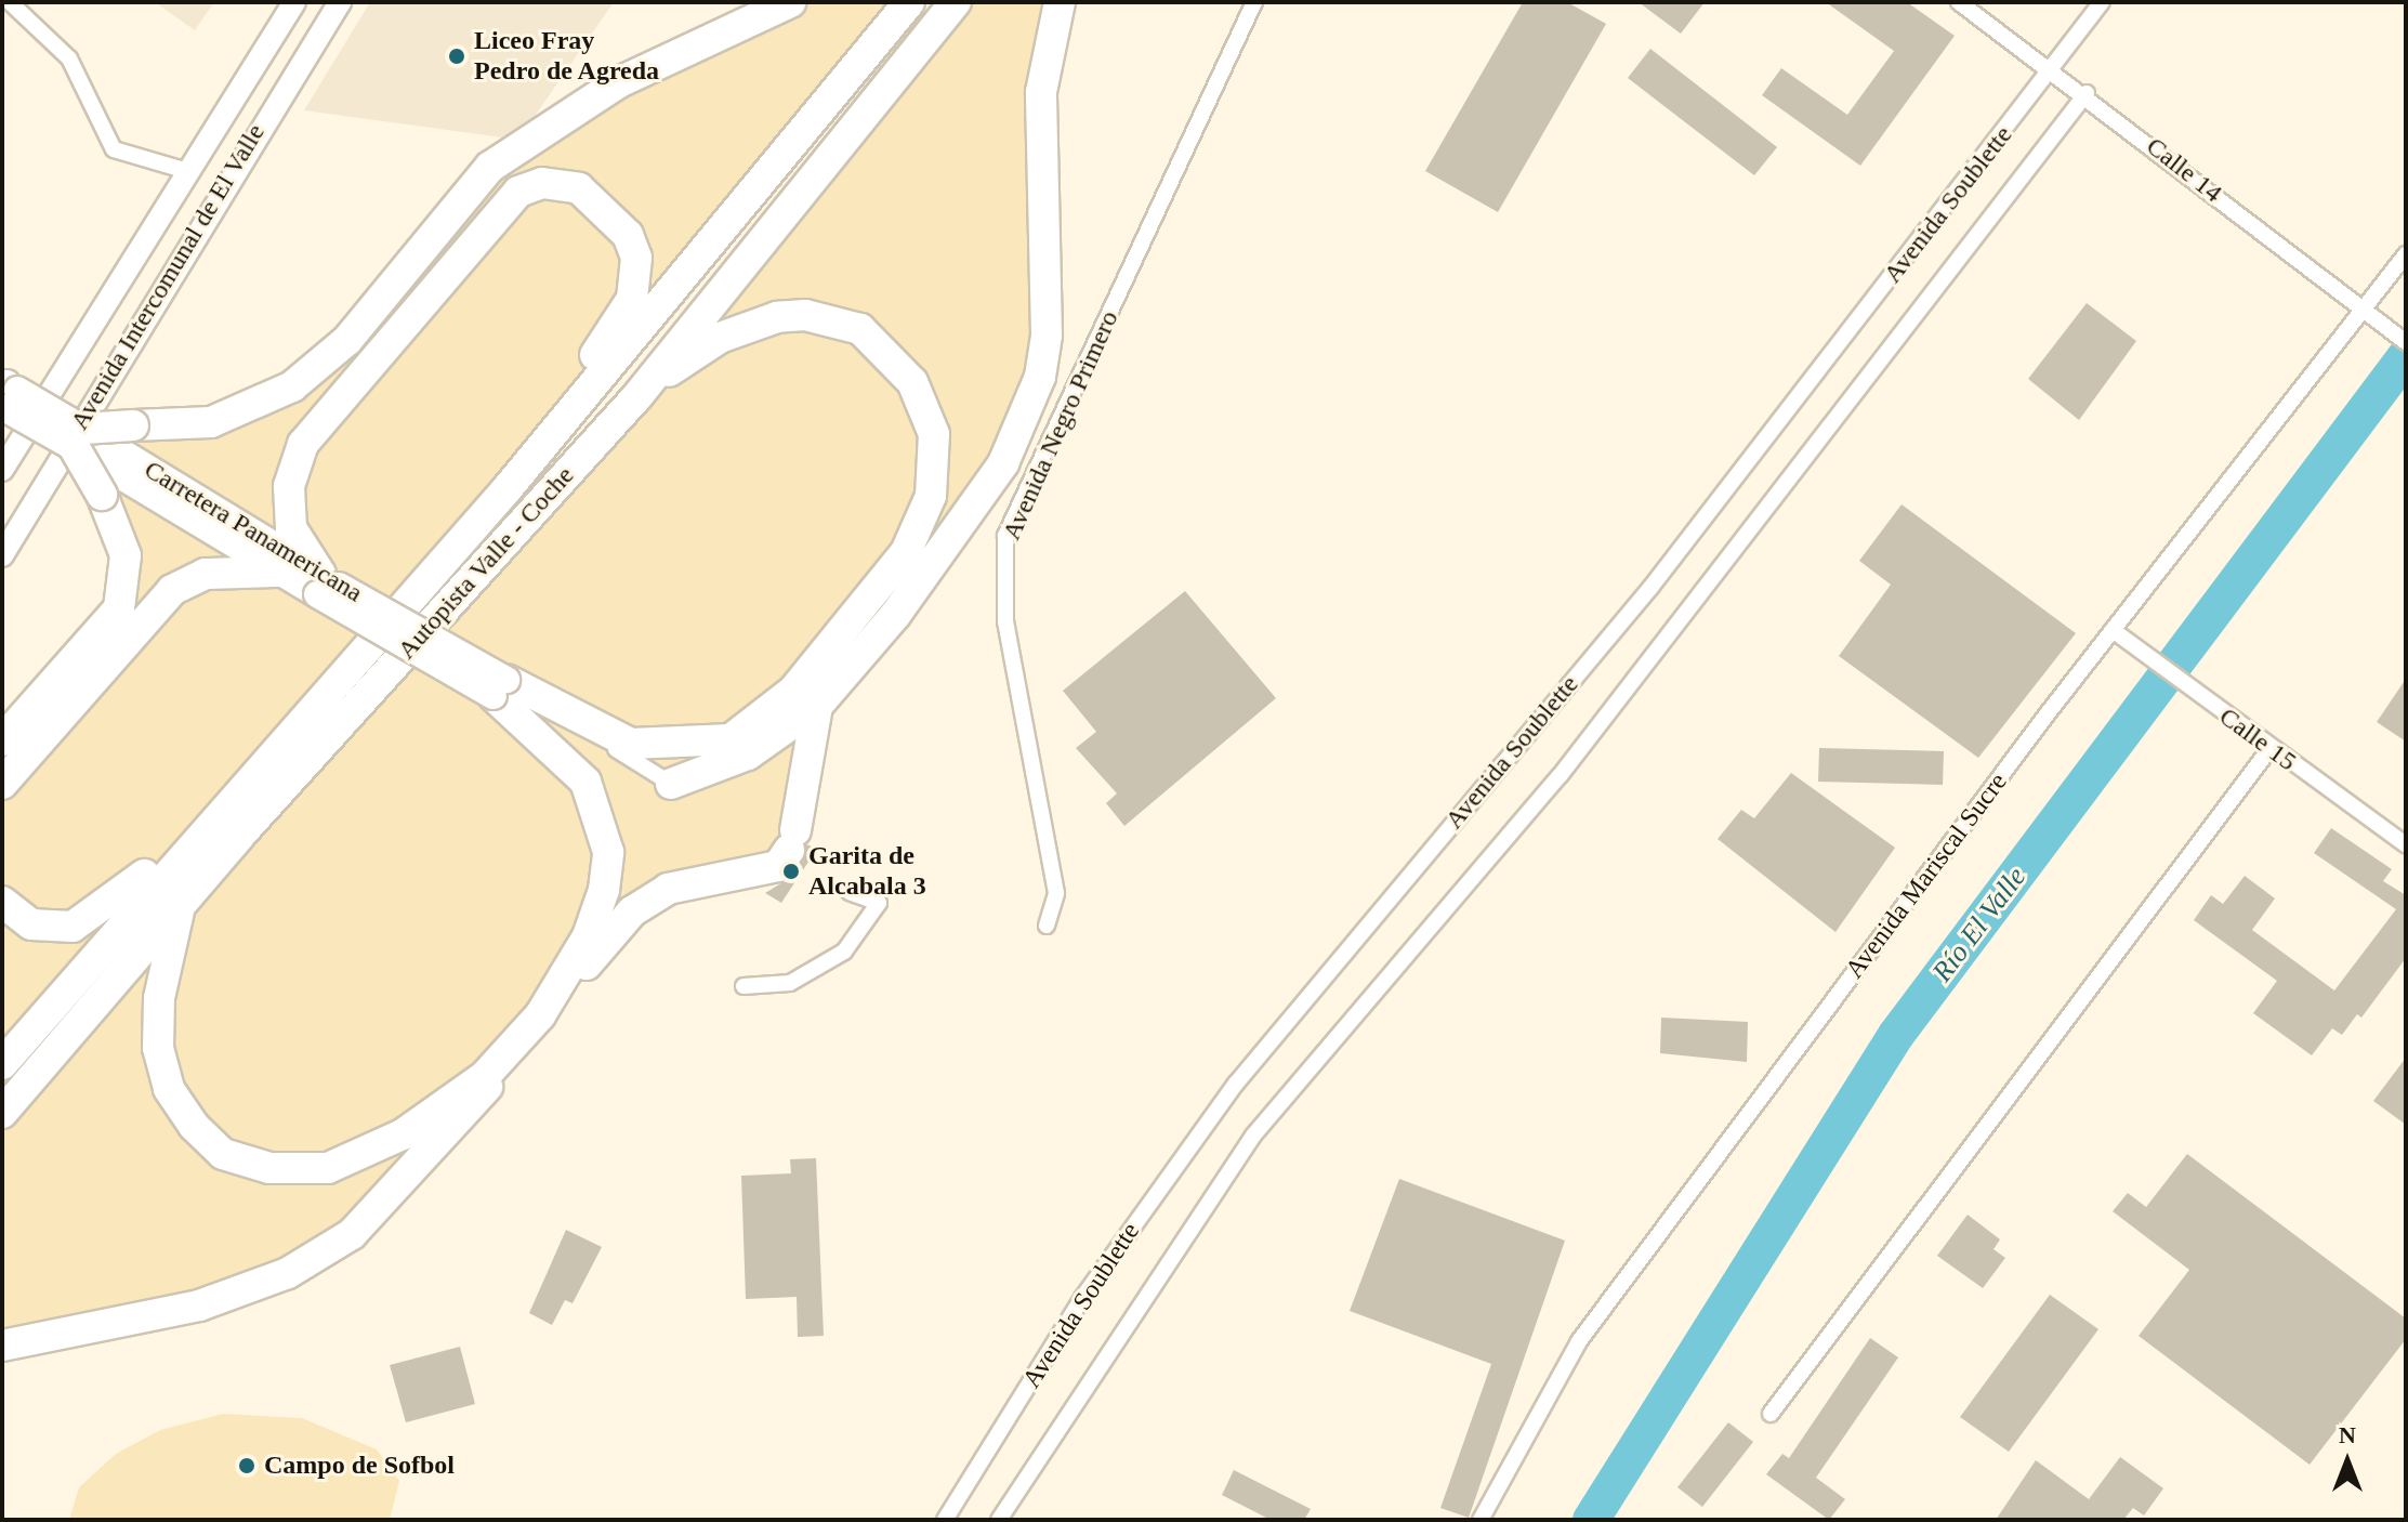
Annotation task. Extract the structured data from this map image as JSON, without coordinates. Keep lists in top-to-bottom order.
{
  "streets": {
    "highway": ["Autopista Valle - Coche"],
    "main road": ["Avenida Intercomunal de El Valle", "Carretera Panamericana"],
    "street": [
      "Calle 14",
      "Avenida Soublette",
      "Avenida Negro Primero",
      "Calle 15",
      "Avenida Mariscal Sucre"
    ]
  },
  "crossings": [
    ["Calle 14", "Avenida Soublette"],
    ["Calle 14", "Avenida Mariscal Sucre"],
    ["Calle 15", "Avenida Mariscal Sucre"]
  ],
  "water": ["Río El Valle"],
  "places": ["Liceo Fray Pedro de Agreda", "Garita de Alcabala 3", "Campo de Sofbol"],
  "north": "top"
}
